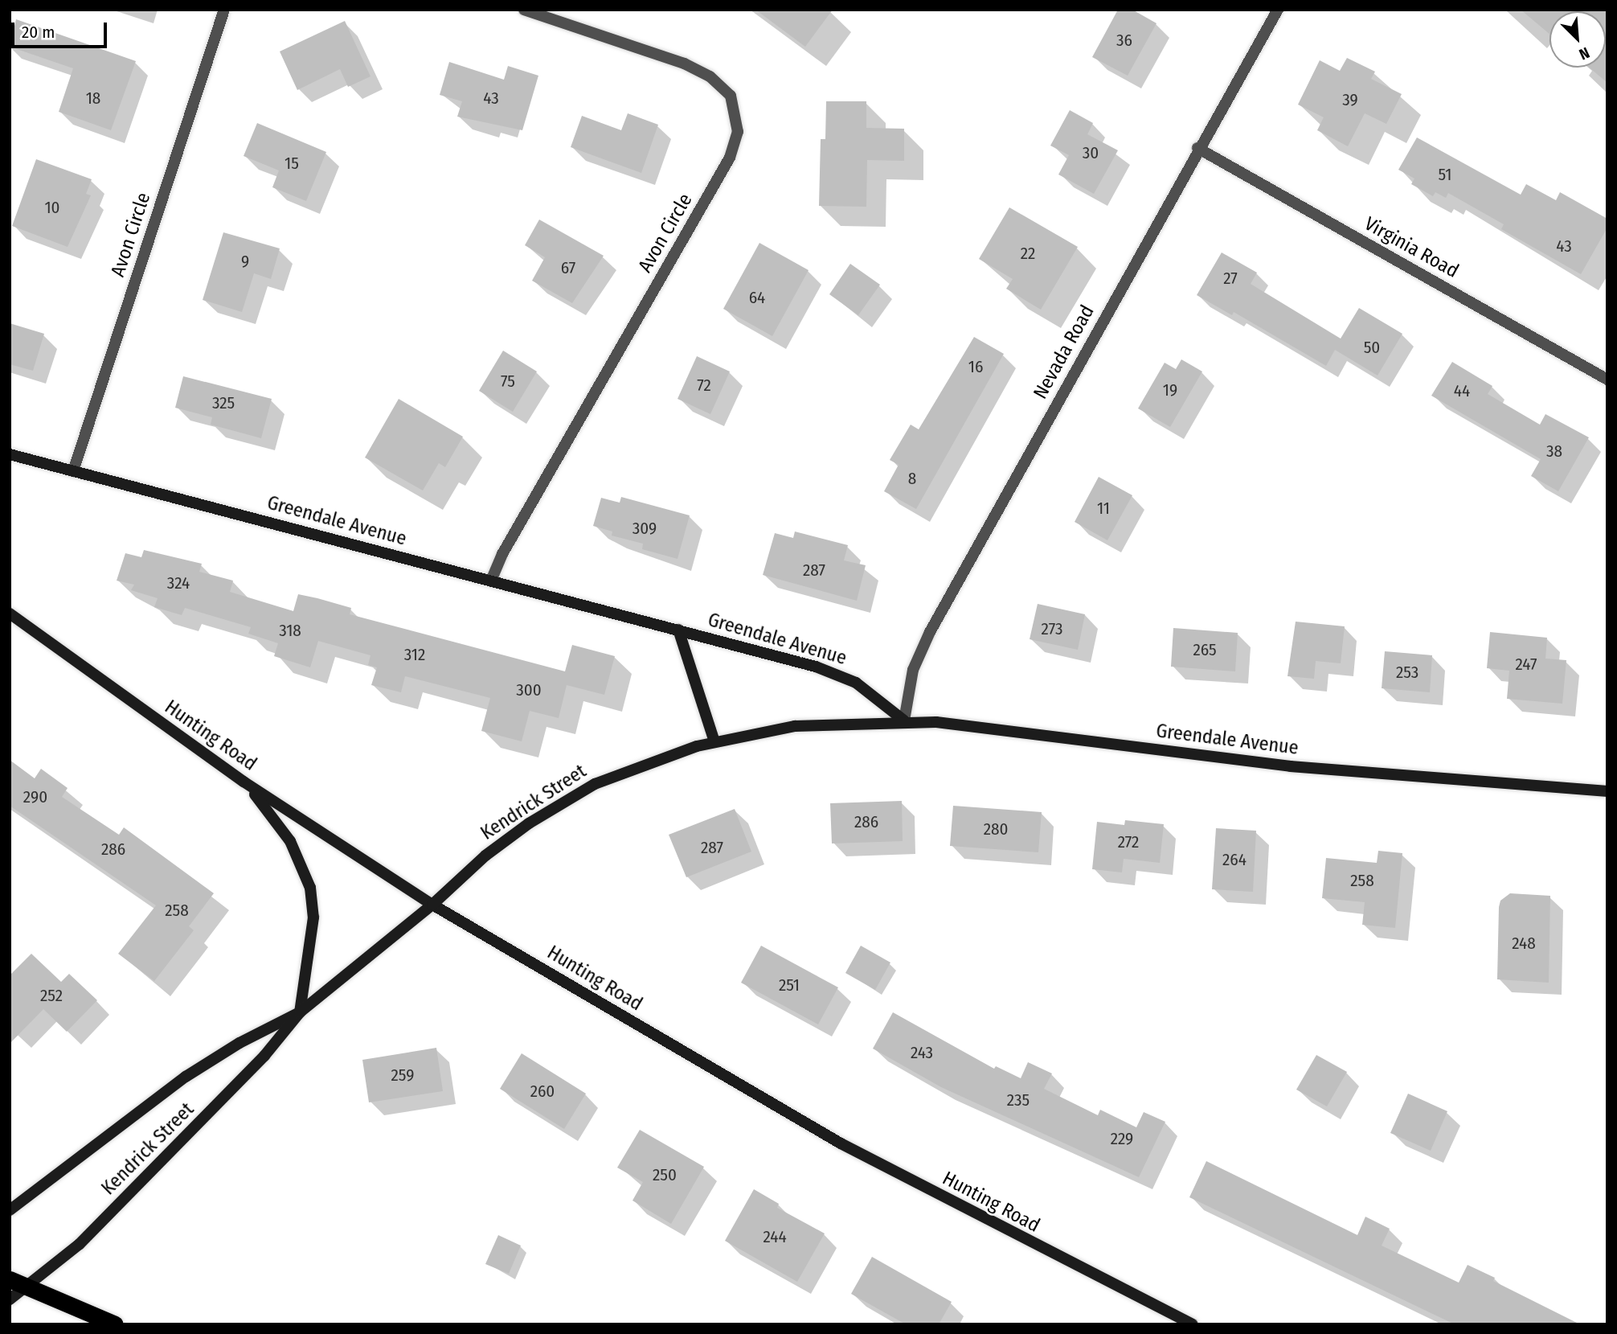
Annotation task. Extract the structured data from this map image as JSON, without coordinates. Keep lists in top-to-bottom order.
{
  "streets": {
    "main road": ["Greendale Avenue", "Hunting Road", "Kendrick Street"],
    "street": ["Avon Circle", "Virginia Road", "Nevada Road"]
  },
  "crossings": [
    ["Avon Circle", "Greendale Avenue"],
    ["Virginia Road", "Nevada Road"],
    ["Nevada Road", "Greendale Avenue"],
    ["Nevada Road", "Kendrick Street"],
    ["Greendale Avenue", "Kendrick Street"],
    ["Hunting Road", "Kendrick Street"]
  ],
  "house_numbers": [
    "36",
    "18",
    "43",
    "39",
    "30",
    "15",
    "51",
    "10",
    "43",
    "22",
    "9",
    "67",
    "27",
    "64",
    "50",
    "16",
    "75",
    "72",
    "19",
    "44",
    "325",
    "38",
    "8",
    "11",
    "309",
    "287",
    "324",
    "273",
    "318",
    "265",
    "312",
    "247",
    "253",
    "300",
    "290",
    "286",
    "280",
    "272",
    "287",
    "286",
    "264",
    "258",
    "258",
    "248",
    "251",
    "252",
    "243",
    "259",
    "260",
    "235",
    "229",
    "250",
    "244"
  ],
  "scale_bar": "20 m",
  "north": "bottom right"
}
